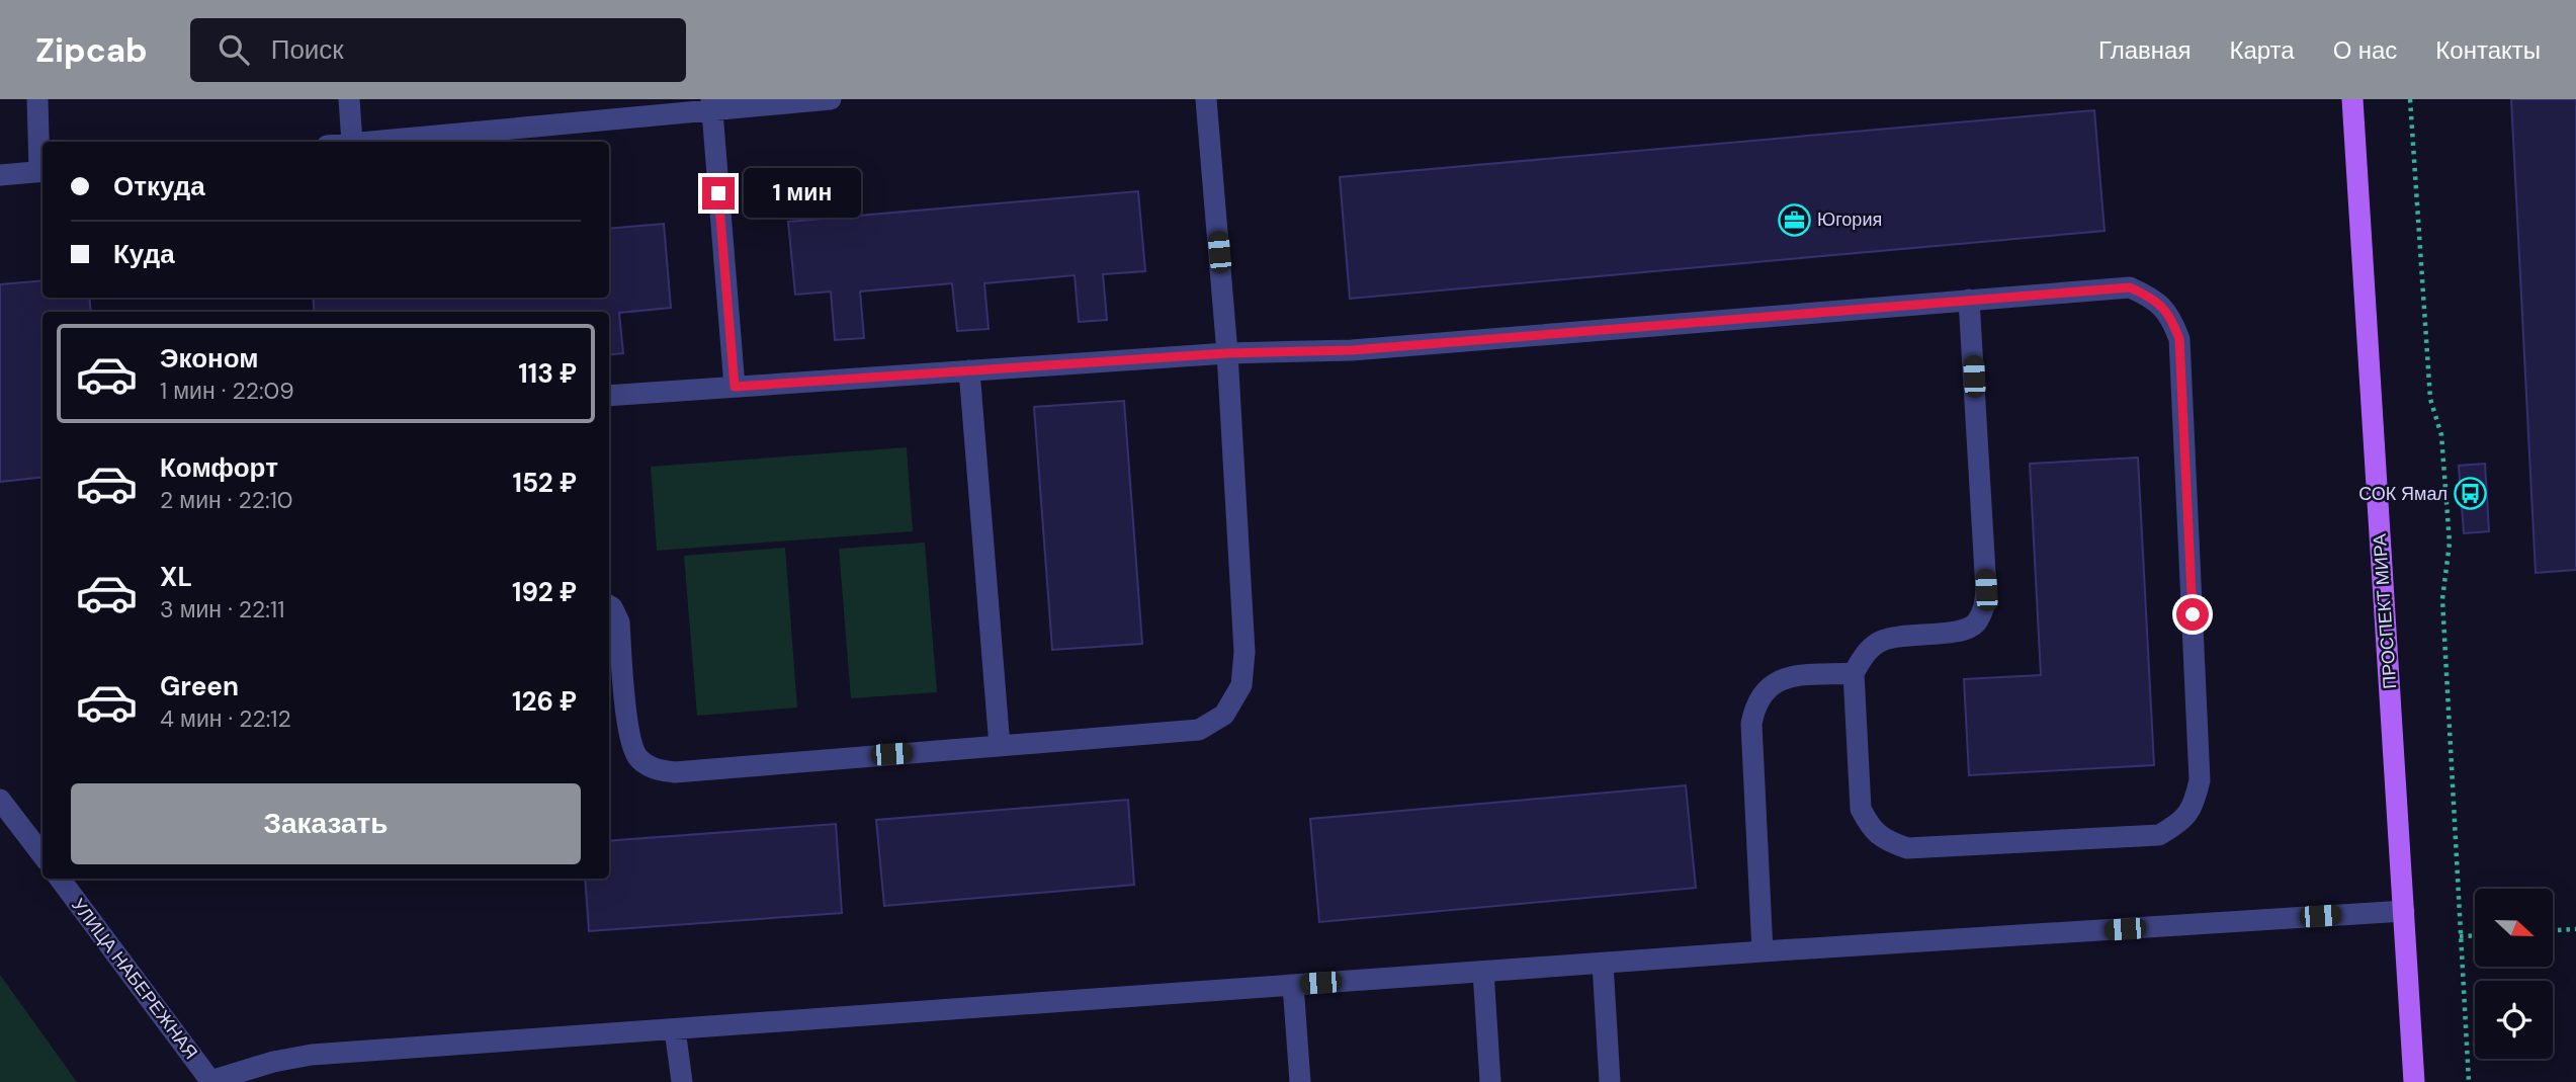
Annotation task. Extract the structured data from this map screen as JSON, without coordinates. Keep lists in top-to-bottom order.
{
  "streets": {
    "main road": ["ПРОСПЕКТ МИРА"],
    "street": ["УЛИЦА НАБЕРЕЖНАЯ"]
  },
  "places": {
    "office": ["Югория"],
    "bus stop": ["СОК Ямал"]
  },
  "north": "right",
  "page": {
    "header": "Zipcab",
    "search": "Поиск",
    "nav": [
      "Главная",
      "Карта",
      "О нас",
      "Контакты"
    ],
    "banner": ["Откуда", "Куда"],
    "bubble": "1 мин",
    "list": [
      {
        "name": "Эконом",
        "note": "1 мин · 22:09",
        "value": "113 ₽"
      },
      {
        "name": "Комфорт",
        "note": "2 мин · 22:10",
        "value": "152 ₽"
      },
      {
        "name": "XL",
        "note": "3 мин · 22:11",
        "value": "192 ₽"
      },
      {
        "name": "Green",
        "note": "4 мин · 22:12",
        "value": "126 ₽"
      }
    ],
    "buttons": "Заказать"
  }
}
